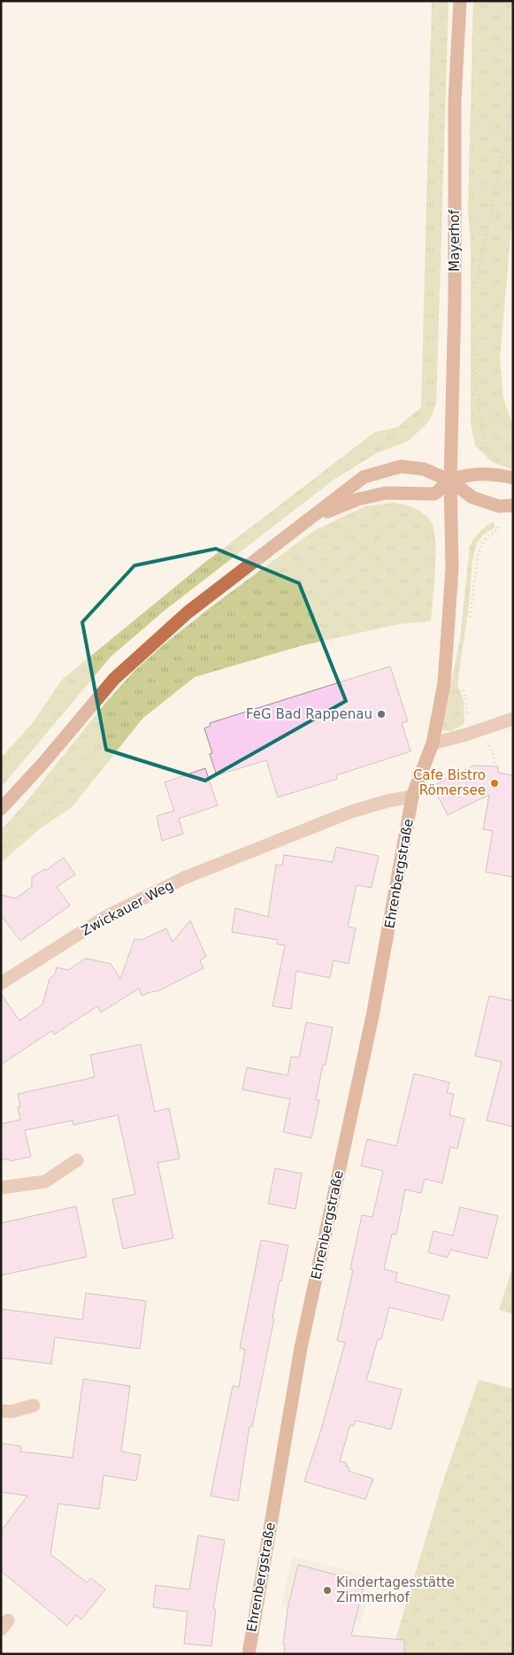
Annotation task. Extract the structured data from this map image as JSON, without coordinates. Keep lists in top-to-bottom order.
{
  "streets": {
    "street": ["Mayerhof", "Ehrenbergstraße", "Zwickauer Weg"]
  },
  "crossings": [
    ["Mayerhof", "Ehrenbergstraße"],
    ["Ehrenbergstraße", "Zwickauer Weg"]
  ],
  "places": ["FeG Bad Rappenau", "Cafe Bistro Römersee", "Kindertagesstätte Zimmerhof"]
}
